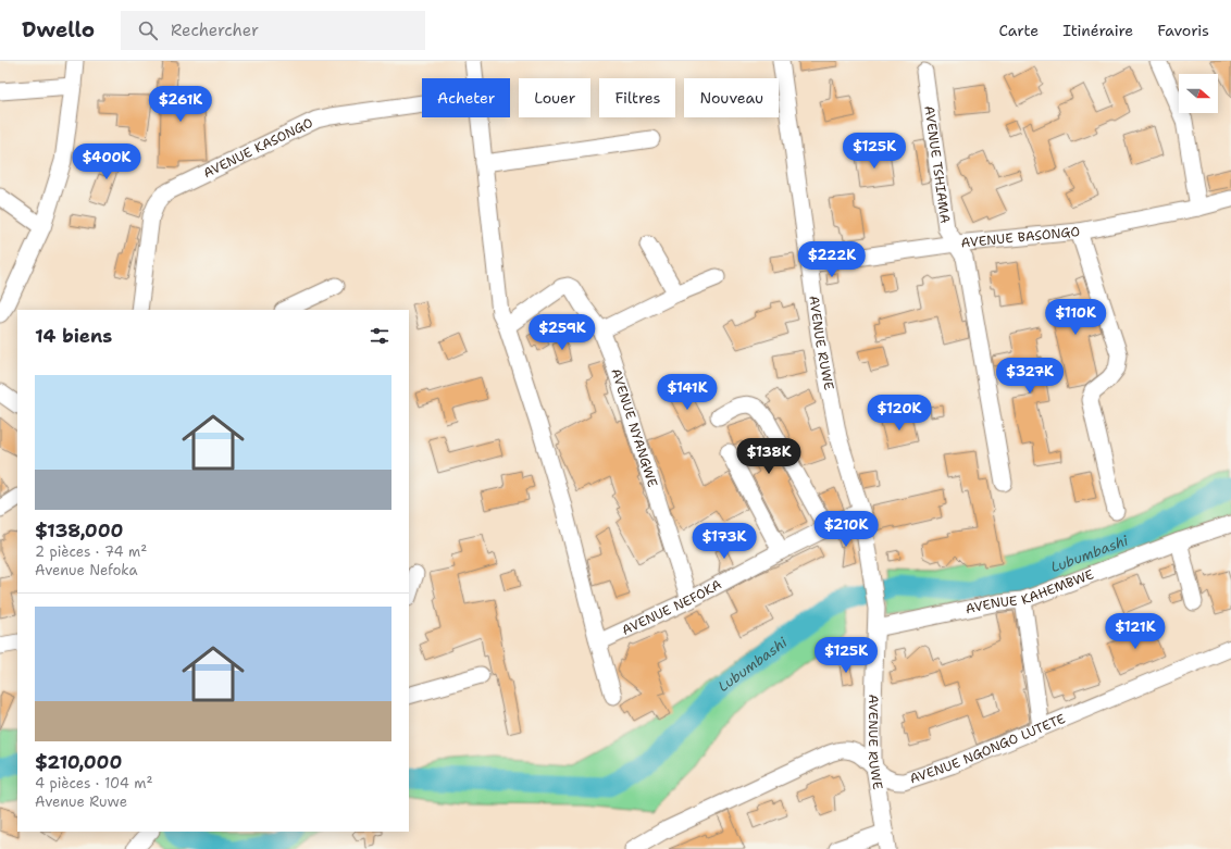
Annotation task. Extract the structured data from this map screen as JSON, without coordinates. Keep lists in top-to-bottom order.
{
  "streets": {
    "street": [
      "AVENUE KASONGO",
      "AVENUE TSHIAMA",
      "AVENUE BASONGO",
      "AVENUE RUWE",
      "AVENUE NYANGWE",
      "AVENUE KAHEMBWE",
      "AVENUE NEFOKA",
      "AVENUE NGONGO LUTETE"
    ]
  },
  "crossings": [
    ["AVENUE TSHIAMA", "AVENUE BASONGO"],
    ["AVENUE BASONGO", "AVENUE RUWE"],
    ["AVENUE RUWE", "AVENUE KAHEMBWE"],
    ["AVENUE RUWE", "AVENUE NEFOKA"],
    ["AVENUE RUWE", "AVENUE NGONGO LUTETE"],
    ["AVENUE NYANGWE", "AVENUE NEFOKA"]
  ],
  "water": ["Lubumbashi"],
  "north": "right",
  "page": {
    "header": "Dwello",
    "search": "Rechercher",
    "nav": ["Carte", "Itinéraire", "Favoris"],
    "chip": [
      "Acheter",
      "Louer",
      "Filtres",
      "Nouveau"
    ],
    "price": [
      "$261K",
      "$125K",
      "$400K",
      "$222K",
      "$110K",
      "$259K",
      "$327K",
      "$141K",
      "$120K",
      "$138K",
      "$210K",
      "$173K",
      "$121K",
      "$125K"
    ],
    "heading": "14 biens",
    "list": [
      {
        "name": "$138,000",
        "note": "2 pièces · 74 m² · Avenue Nefoka"
      },
      {
        "name": "$210,000",
        "note": "4 pièces · 104 m² · Avenue Ruwe"
      }
    ]
  }
}
